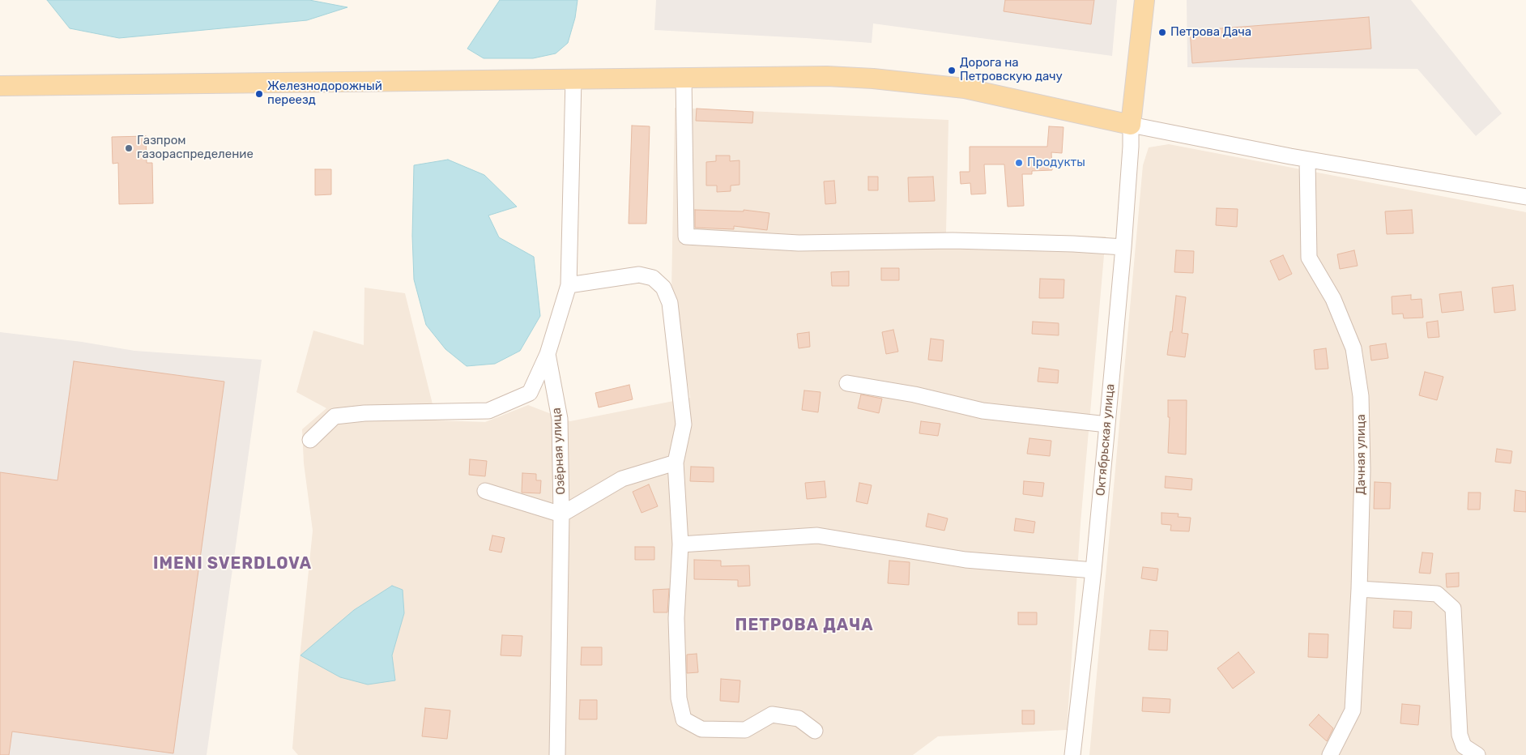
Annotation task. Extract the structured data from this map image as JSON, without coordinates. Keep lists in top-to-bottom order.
{
  "streets": {
    "street": ["Октябрьская улица", "Озёрная улица", "Дачная улица"]
  },
  "districts": ["IMENI SVERDLOVA", "ПЕТРОВА ДАЧА"],
  "places": [
    "Петрова Дача",
    "Дорога на Петровскую дачу",
    "Железнодорожный переезд",
    "Газпром газораспределение",
    "Продукты"
  ]
}
